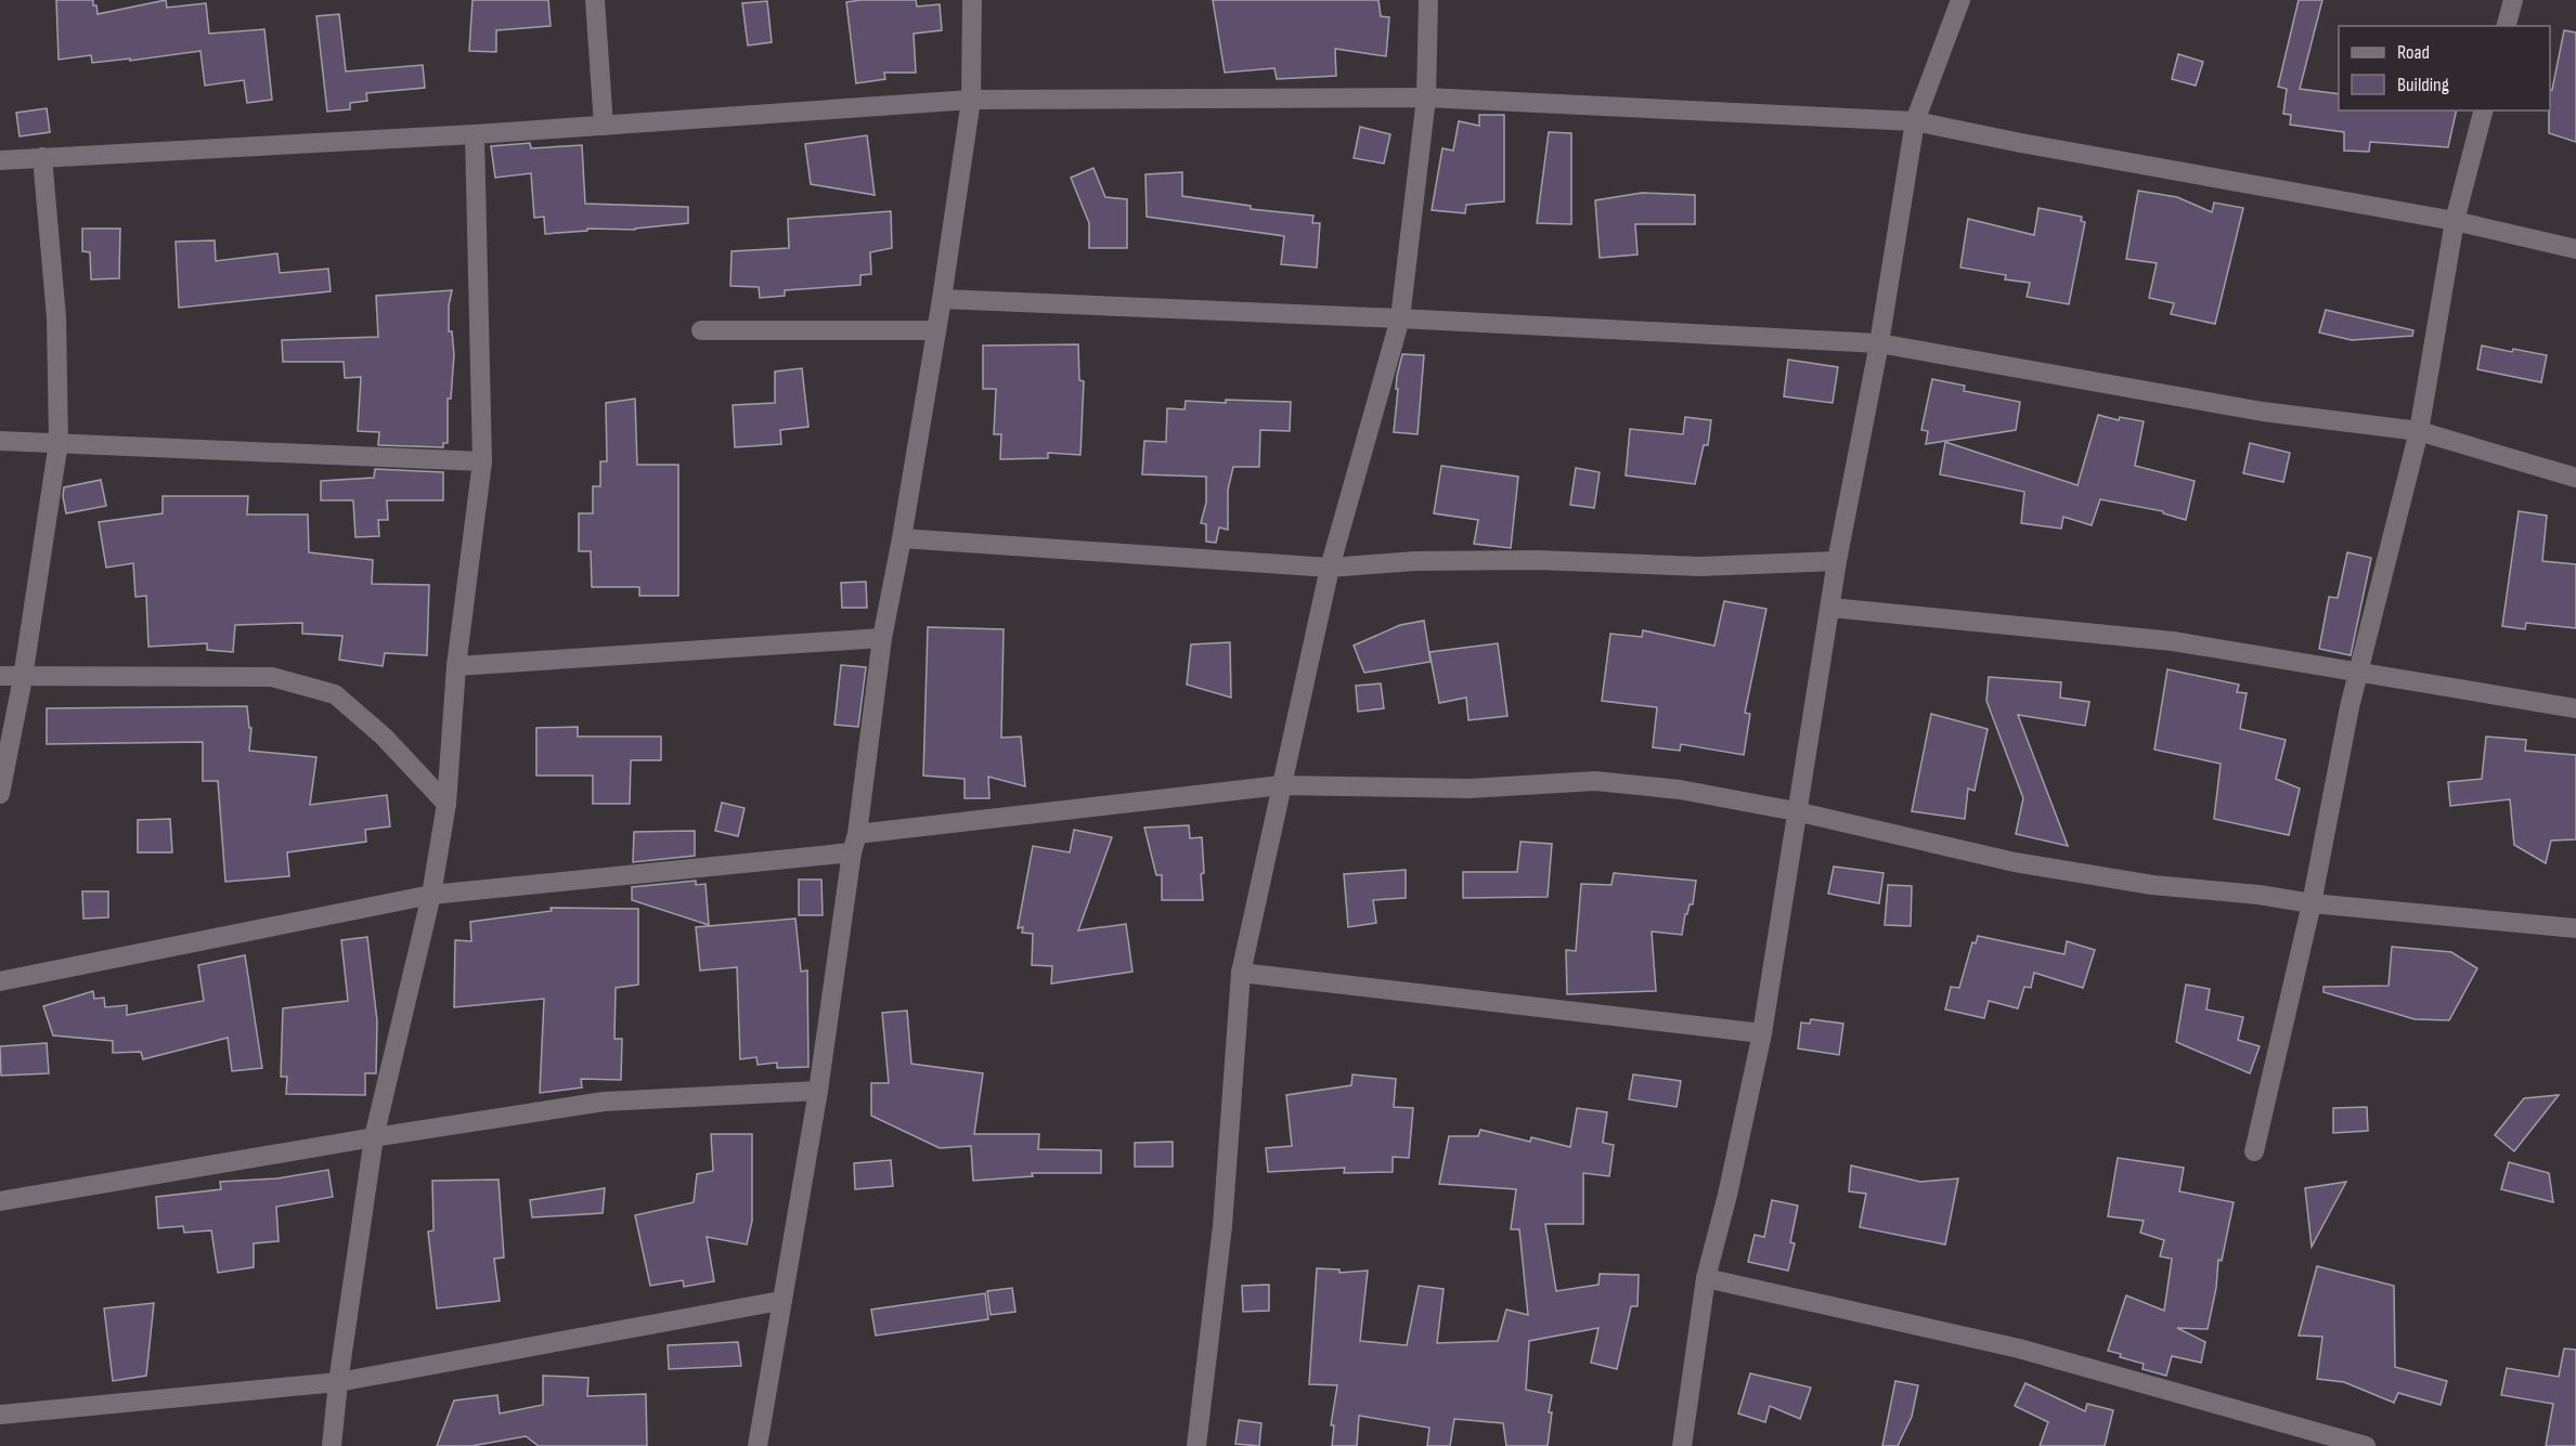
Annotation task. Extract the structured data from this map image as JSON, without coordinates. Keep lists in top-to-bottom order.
{
  "legend": ["Road", "Building"]
}
